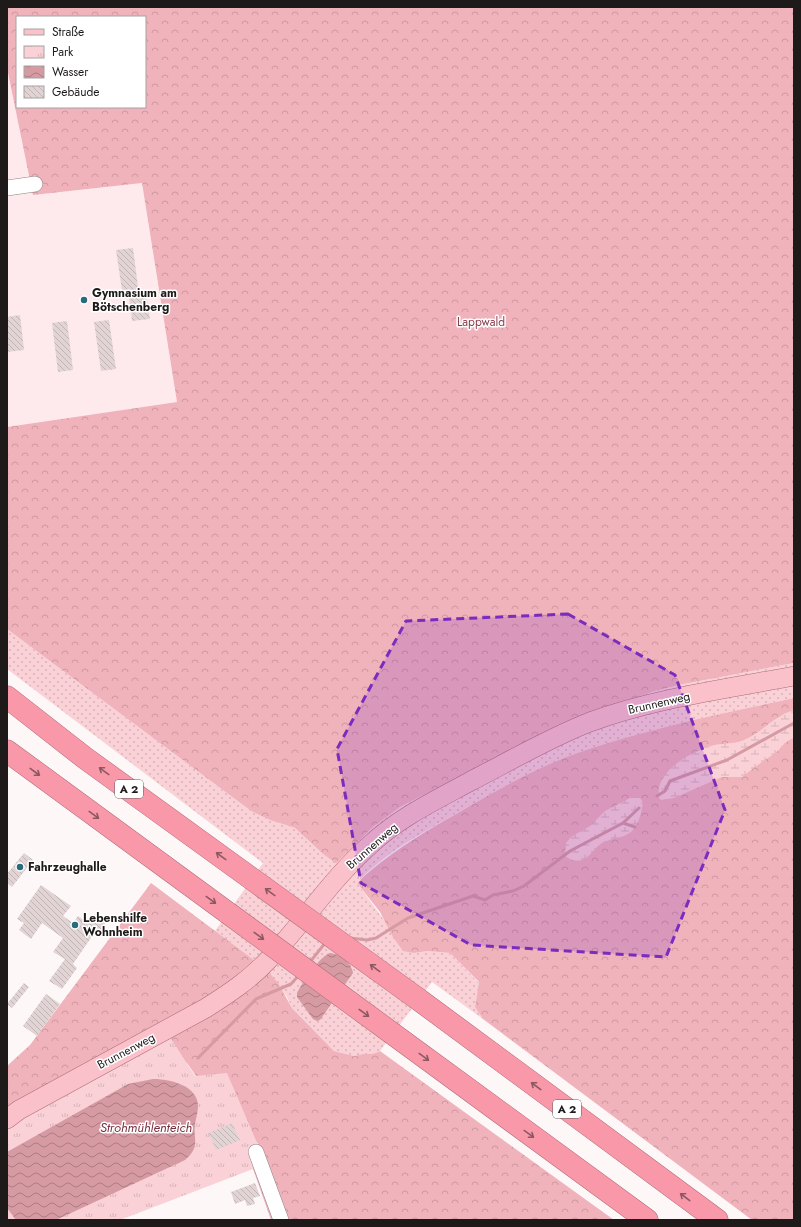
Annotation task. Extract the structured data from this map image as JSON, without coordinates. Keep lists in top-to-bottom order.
{
  "streets": {
    "highway": ["A 2"],
    "main road": ["Brunnenweg"]
  },
  "water": ["Strohmühlenteich"],
  "parks": ["Lappwald"],
  "places": ["Gymnasium am Bötschenberg", "Fahrzeughalle", "Lebenshilfe Wohnheim"],
  "legend": [
    "Straße",
    "Park",
    "Wasser",
    "Gebäude"
  ]
}
